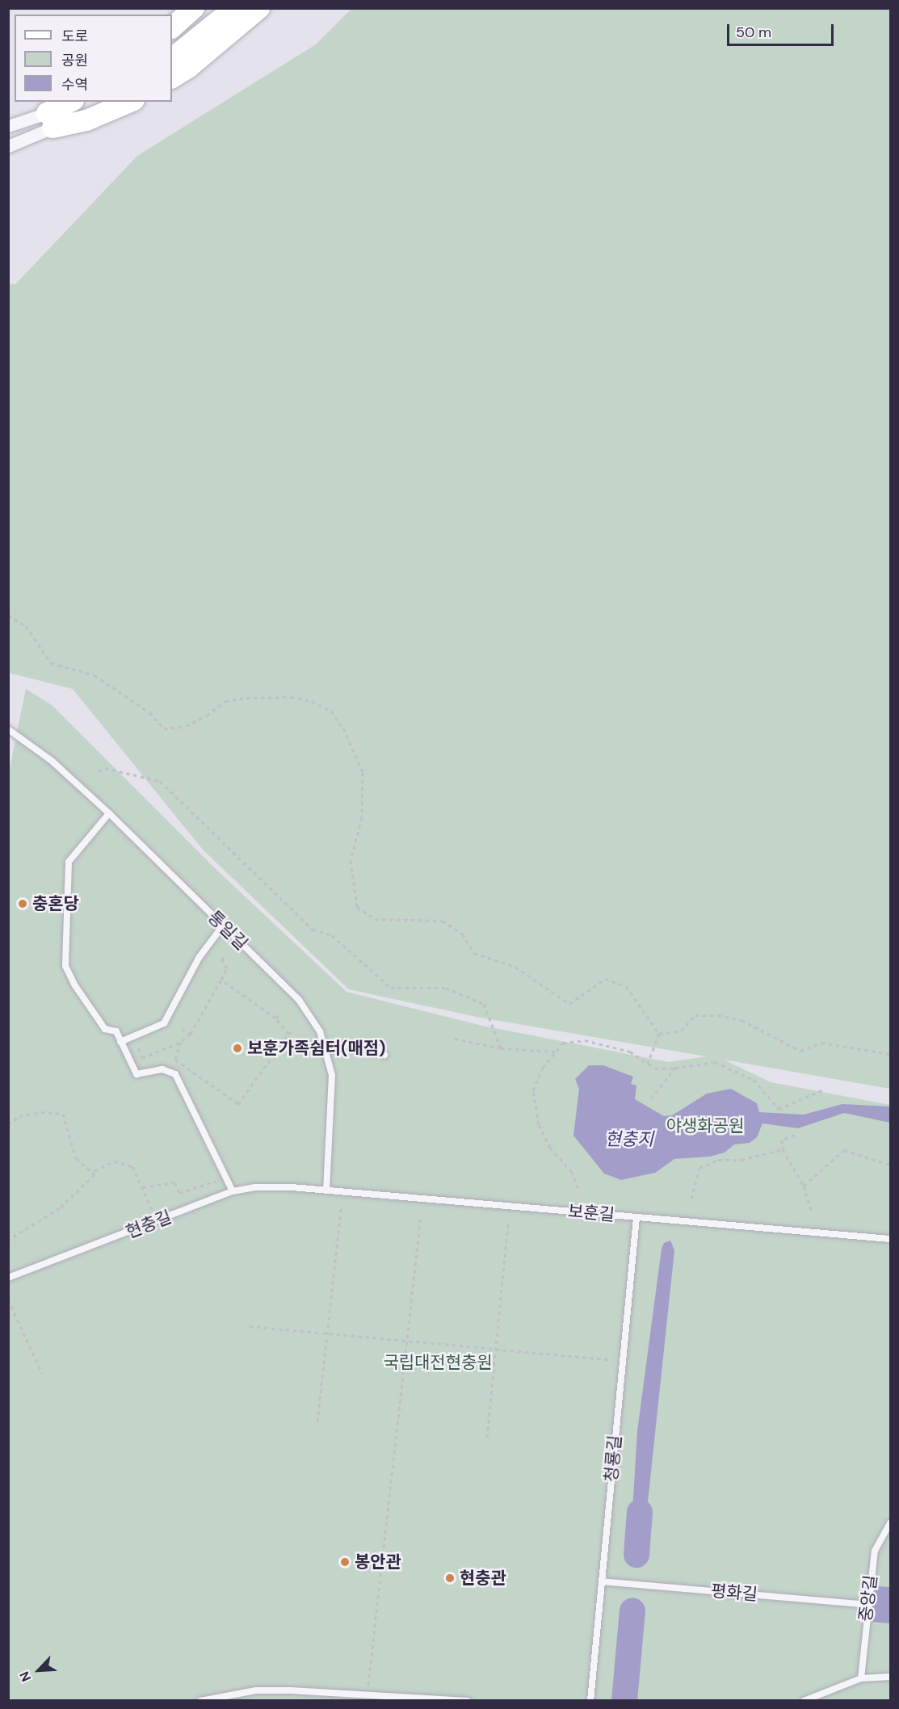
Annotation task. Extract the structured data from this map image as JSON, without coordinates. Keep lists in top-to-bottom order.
{
  "streets": {
    "lane": [
      "통일길",
      "보훈길",
      "현충길",
      "청룡길",
      "평화길",
      "중앙길"
    ]
  },
  "crossings": [
    ["통일길", "보훈길"],
    ["보훈길", "현충길"],
    ["보훈길", "청룡길"],
    ["청룡길", "평화길"],
    ["평화길", "중앙길"]
  ],
  "water": ["현충지"],
  "parks": ["야생화공원", "국립대전현충원"],
  "places": [
    "충혼당",
    "보훈가족쉼터(매점)",
    "봉안관",
    "현충관"
  ],
  "legend": ["도로", "공원", "수역"],
  "scale_bar": "50 m",
  "north": "bottom left"
}
